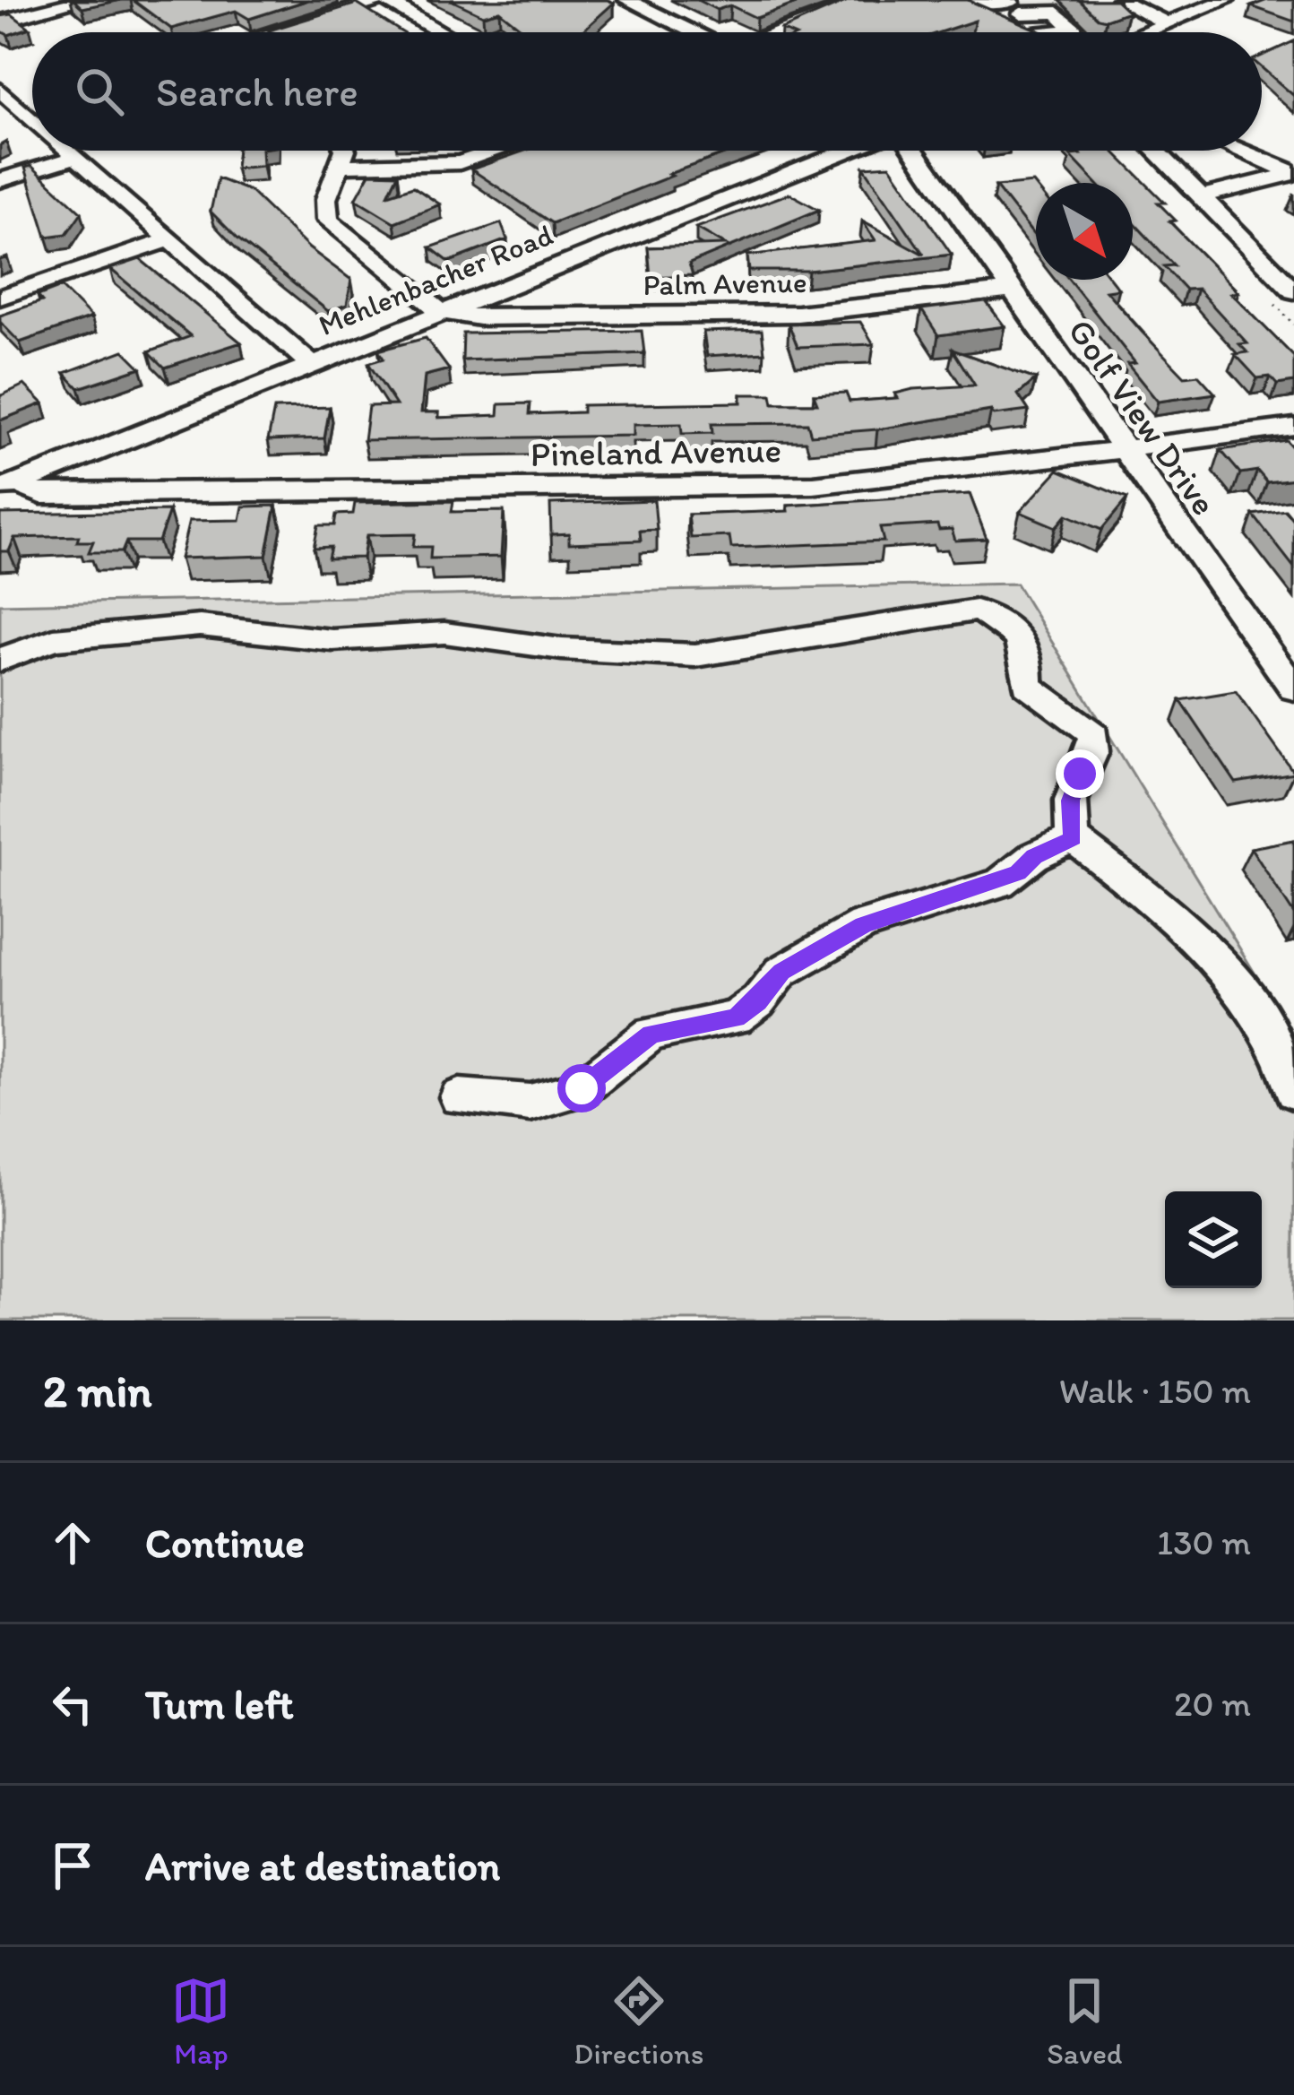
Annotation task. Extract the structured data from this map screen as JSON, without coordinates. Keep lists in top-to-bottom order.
{
  "streets": {
    "street": [
      "Mehlenbacher Road",
      "Palm Avenue",
      "Golf View Drive",
      "Pineland Avenue"
    ]
  },
  "crossings": [
    ["Mehlenbacher Road", "Palm Avenue"],
    ["Mehlenbacher Road", "Pineland Avenue"],
    ["Palm Avenue", "Golf View Drive"],
    ["Golf View Drive", "Pineland Avenue"]
  ],
  "north": "bottom right",
  "page": {
    "search": "Search here",
    "heading": ["2 min", "Walk · 150 m"],
    "list": [
      ["Continue", "130 m"],
      ["Turn left", "20 m"],
      "Arrive at destination"
    ],
    "nav": ["Map", "Directions", "Saved"]
  }
}
